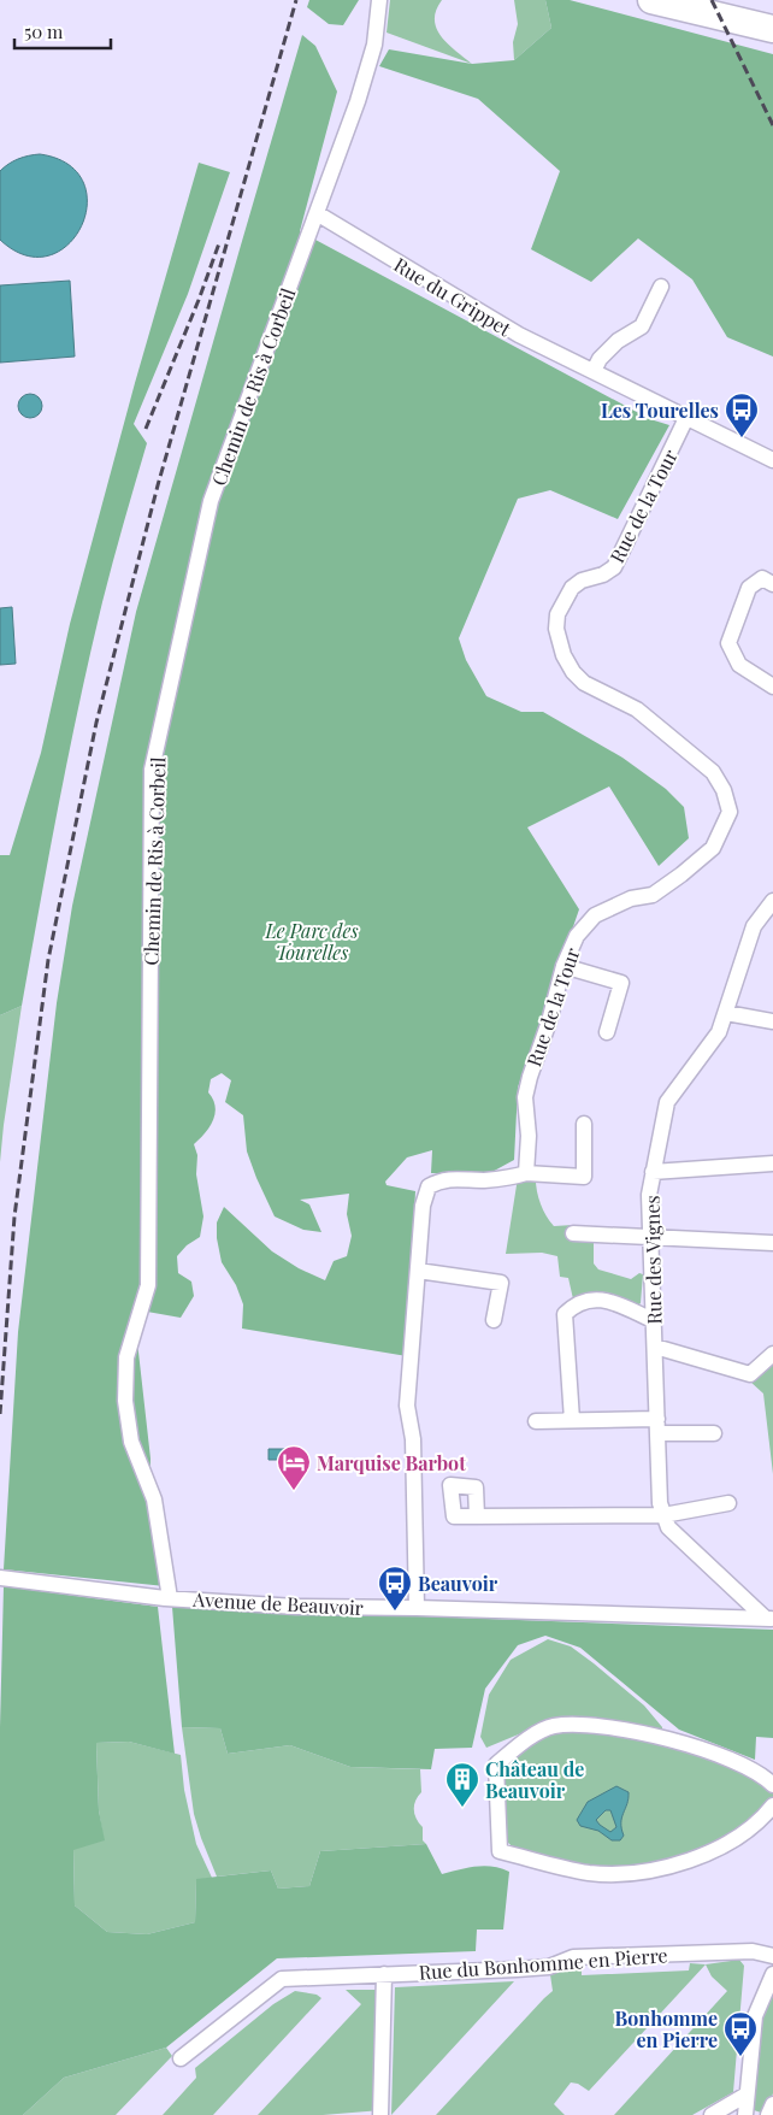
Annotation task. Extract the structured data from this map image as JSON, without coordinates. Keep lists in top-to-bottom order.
{
  "streets": {
    "street": [
      "Rue du Grippet",
      "Chemin de Ris à Corbeil",
      "Rue de la Tour",
      "Rue des Vignes",
      "Avenue de Beauvoir",
      "Rue du Bonhomme en Pierre"
    ]
  },
  "crossings": [
    ["Rue du Grippet", "Chemin de Ris à Corbeil"],
    ["Rue du Grippet", "Rue de la Tour"],
    ["Chemin de Ris à Corbeil", "Avenue de Beauvoir"],
    ["Rue des Vignes", "Avenue de Beauvoir"]
  ],
  "parks": ["Le Parc des Tourelles"],
  "places": {
    "bus stop": ["Les Tourelles", "Beauvoir", "Bonhomme en Pierre"],
    "hotel": ["Marquise Barbot"],
    "building": ["Château de Beauvoir"]
  },
  "scale_bar": "50 m"
}
